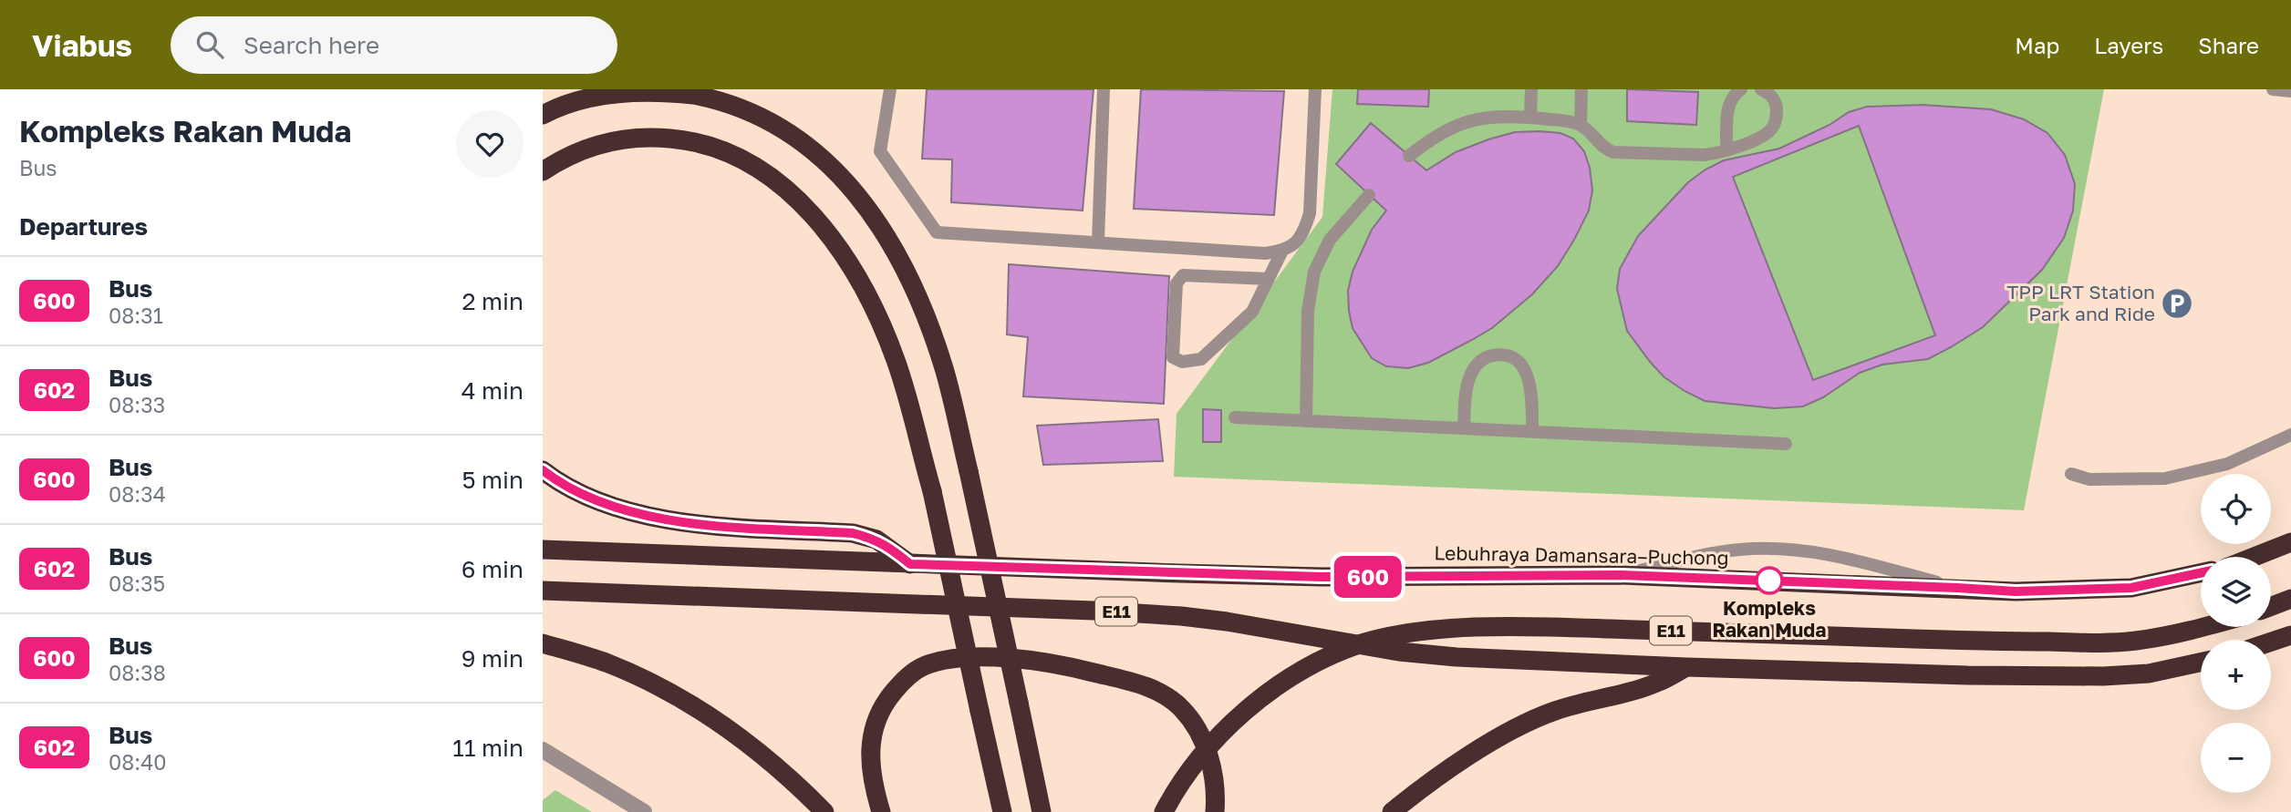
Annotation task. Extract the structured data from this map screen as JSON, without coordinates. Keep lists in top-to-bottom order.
{
  "streets": {
    "highway": ["Lebuhraya Damansara–Puchong", "E11"]
  },
  "crossings": [
    ["Lebuhraya Damansara–Puchong", "E11"]
  ],
  "places": {
    "parking": ["TPP LRT Station Park and Ride"],
    "other": ["Kompleks Rakan Muda"]
  },
  "lines": ["bus line 600"],
  "page": {
    "header": "Viabus",
    "search": "Search here",
    "nav": ["Map", "Layers", "Share"],
    "heading": [
      ["Kompleks Rakan Muda", "Bus"],
      "Departures"
    ],
    "on_map": "600",
    "list": [
      {
        "mark": "600",
        "name": "Bus",
        "note": "08:31",
        "value": "2 min"
      },
      {
        "mark": "602",
        "name": "Bus",
        "note": "08:33",
        "value": "4 min"
      },
      {
        "mark": "600",
        "name": "Bus",
        "note": "08:34",
        "value": "5 min"
      },
      {
        "mark": "602",
        "name": "Bus",
        "note": "08:35",
        "value": "6 min"
      },
      {
        "mark": "600",
        "name": "Bus",
        "note": "08:38",
        "value": "9 min"
      },
      {
        "mark": "602",
        "name": "Bus",
        "note": "08:40",
        "value": "11 min"
      }
    ],
    "map_buttons": ["+", "−"]
  }
}
